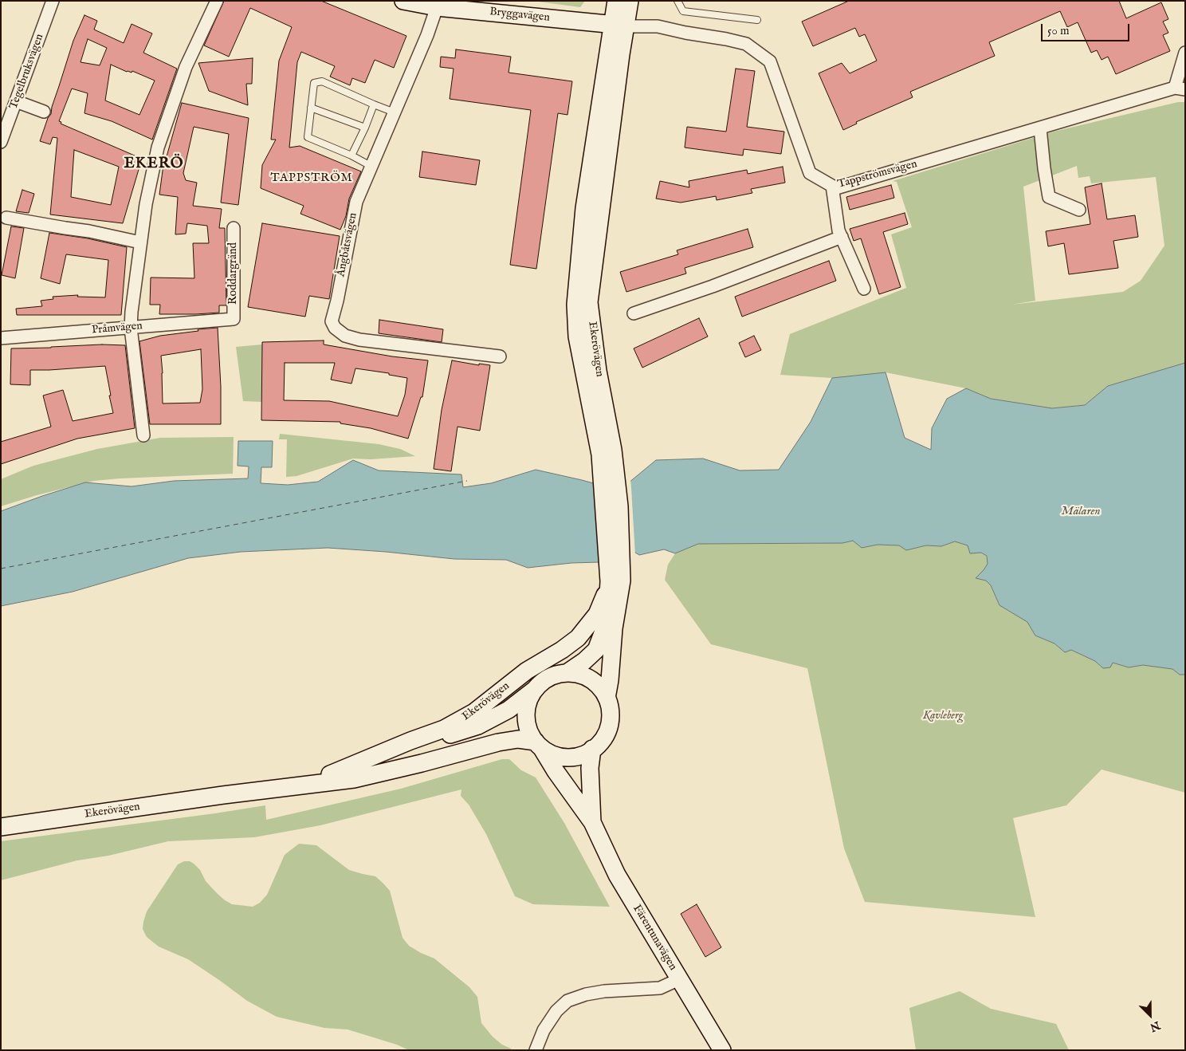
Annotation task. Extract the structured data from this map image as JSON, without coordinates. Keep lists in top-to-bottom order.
{
  "streets": {
    "main road": ["Bryggavägen", "Ekerövägen", "Färentunavägen"],
    "street": [
      "Tegelbruksvägen",
      "Tappströmsvägen",
      "Ångbåtsvägen",
      "Roddargränd",
      "Pråmvägen"
    ]
  },
  "crossings": [
    ["Bryggavägen", "Tappströmsvägen"],
    ["Bryggavägen", "Ångbåtsvägen"],
    ["Bryggavägen", "Ekerövägen"],
    ["Tappströmsvägen", "Ekerövägen"],
    ["Roddargränd", "Pråmvägen"],
    ["Ekerövägen", "Färentunavägen"]
  ],
  "districts": ["EKERÖ", "TAPPSTRÖM"],
  "water": ["Mälaren"],
  "parks": ["Kavleberg"],
  "scale_bar": "50 m",
  "north": "bottom right"
}
